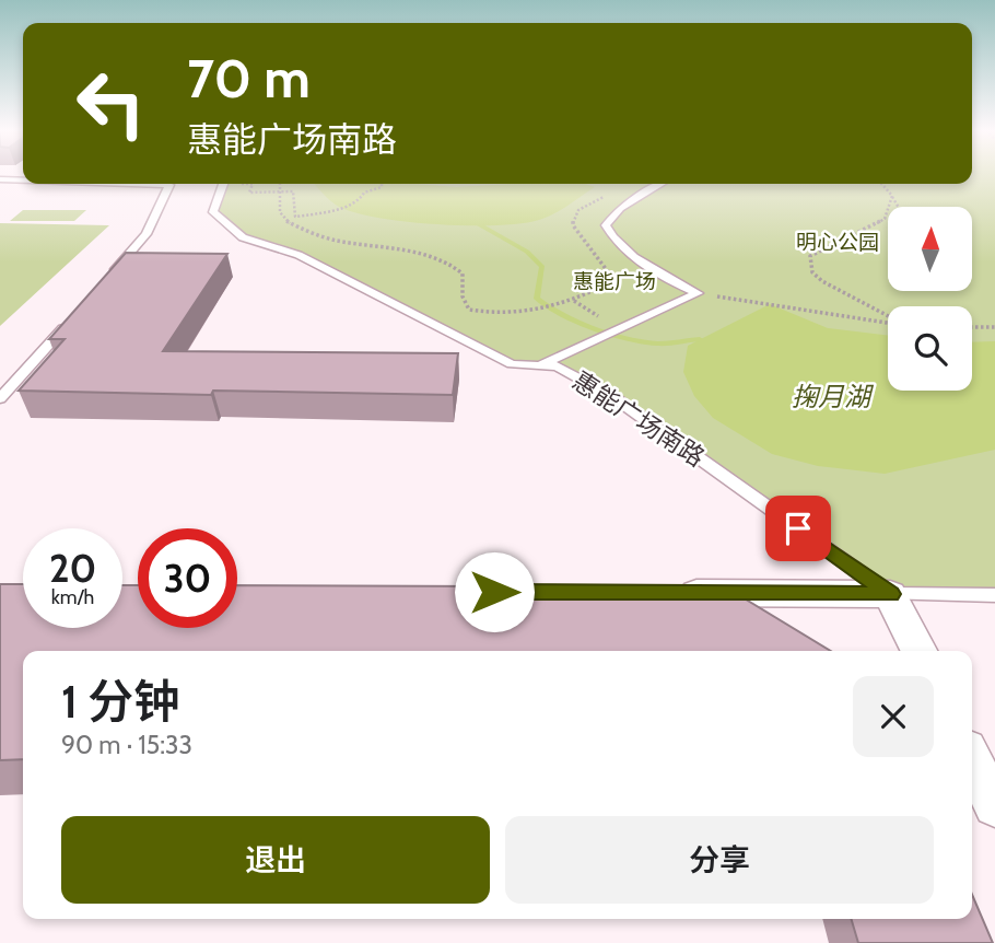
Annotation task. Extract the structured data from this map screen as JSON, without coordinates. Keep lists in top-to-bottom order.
{
  "streets": {
    "street": ["惠能广场南路"]
  },
  "water": ["掬月湖"],
  "parks": ["明心公园", "惠能广场"],
  "north": "top",
  "page": {
    "turn": ["70 m", "惠能广场南路"],
    "speed": "20 km/h",
    "limit": "30",
    "heading": ["1 分钟", "90 m · 15:33"],
    "buttons": ["退出", "分享"]
  }
}
